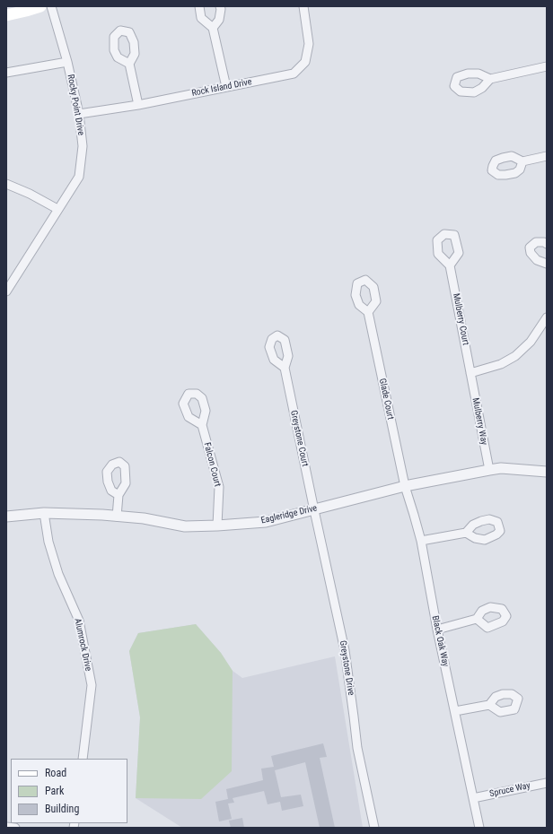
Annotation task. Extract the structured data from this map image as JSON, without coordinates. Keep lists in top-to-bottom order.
{
  "streets": {
    "street": [
      "Rock Island Drive",
      "Rocky Point Drive",
      "Mulberry Court",
      "Glade Court",
      "Mulberry Way",
      "Greystone Court",
      "Falcon Court",
      "Eagleridge Drive",
      "Black Oak Way",
      "Alumrock Drive",
      "Greystone Drive",
      "Spruce Way"
    ]
  },
  "crossings": [
    ["Rock Island Drive", "Rocky Point Drive"],
    ["Mulberry Court", "Mulberry Way"],
    ["Glade Court", "Eagleridge Drive"],
    ["Glade Court", "Black Oak Way"],
    ["Mulberry Way", "Eagleridge Drive"],
    ["Greystone Court", "Eagleridge Drive"],
    ["Greystone Court", "Greystone Drive"],
    ["Falcon Court", "Eagleridge Drive"],
    ["Eagleridge Drive", "Black Oak Way"],
    ["Eagleridge Drive", "Alumrock Drive"],
    ["Eagleridge Drive", "Greystone Drive"],
    ["Black Oak Way", "Spruce Way"]
  ],
  "legend": ["Road", "Park", "Building"]
}
